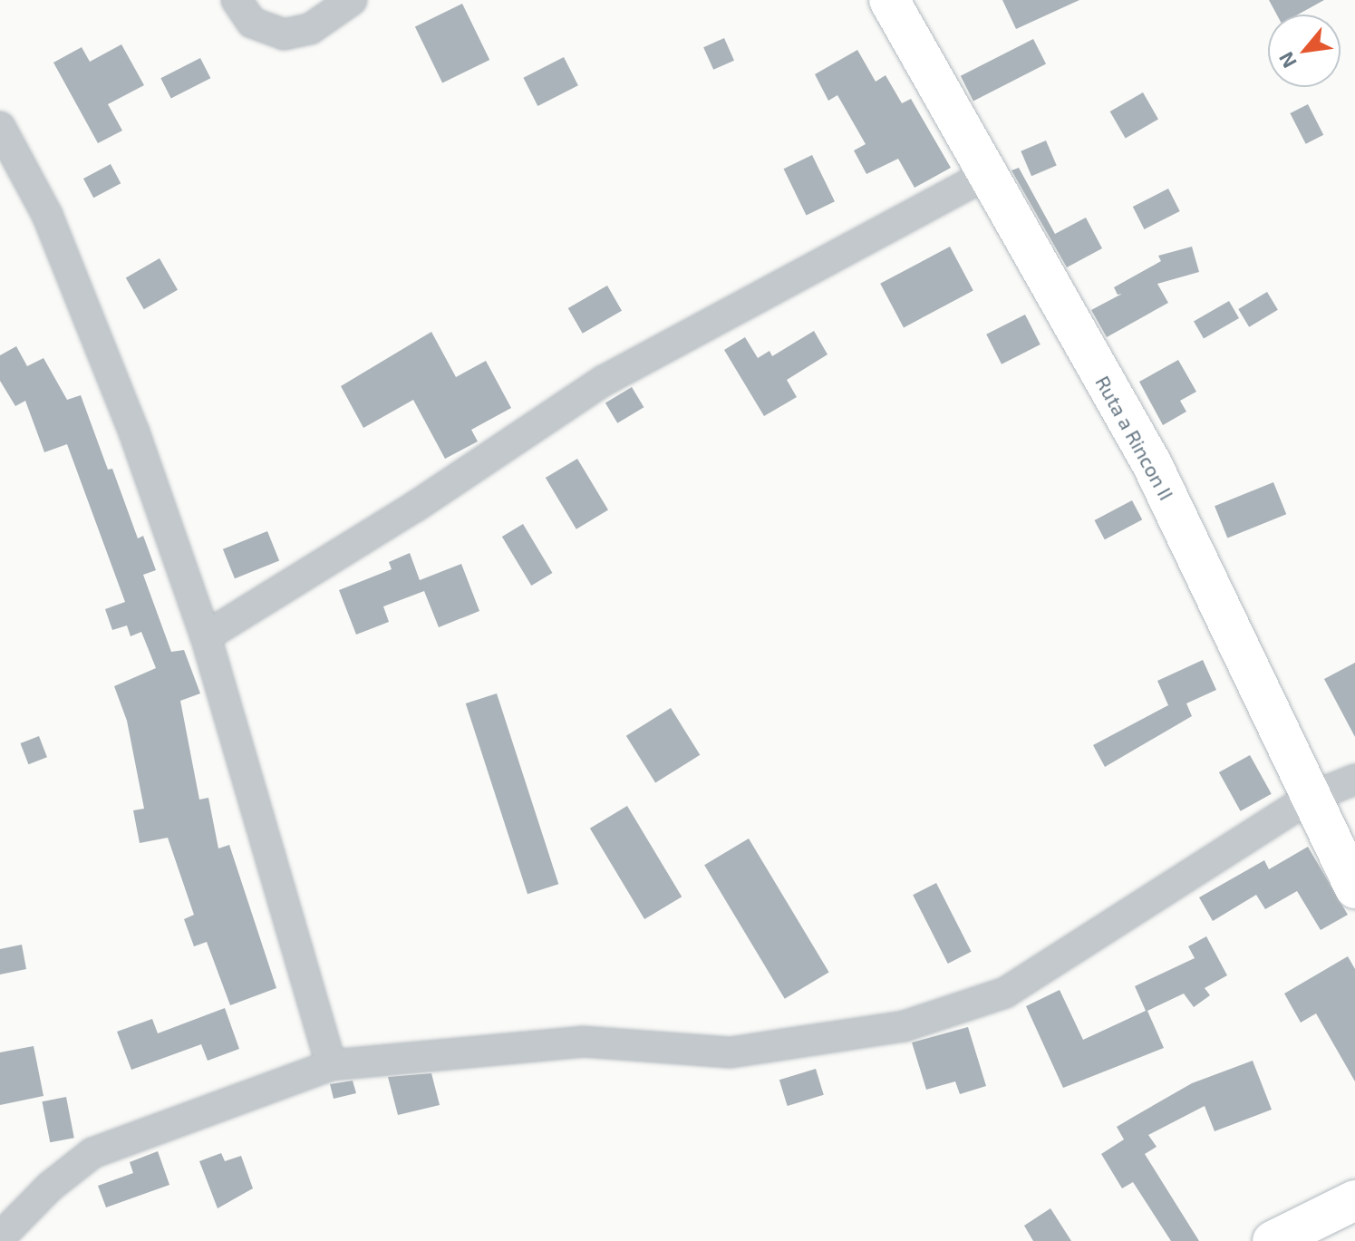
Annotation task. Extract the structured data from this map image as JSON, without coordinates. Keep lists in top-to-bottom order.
{
  "streets": {
    "street": ["Ruta a Rincon II"]
  },
  "north": "bottom left"
}
